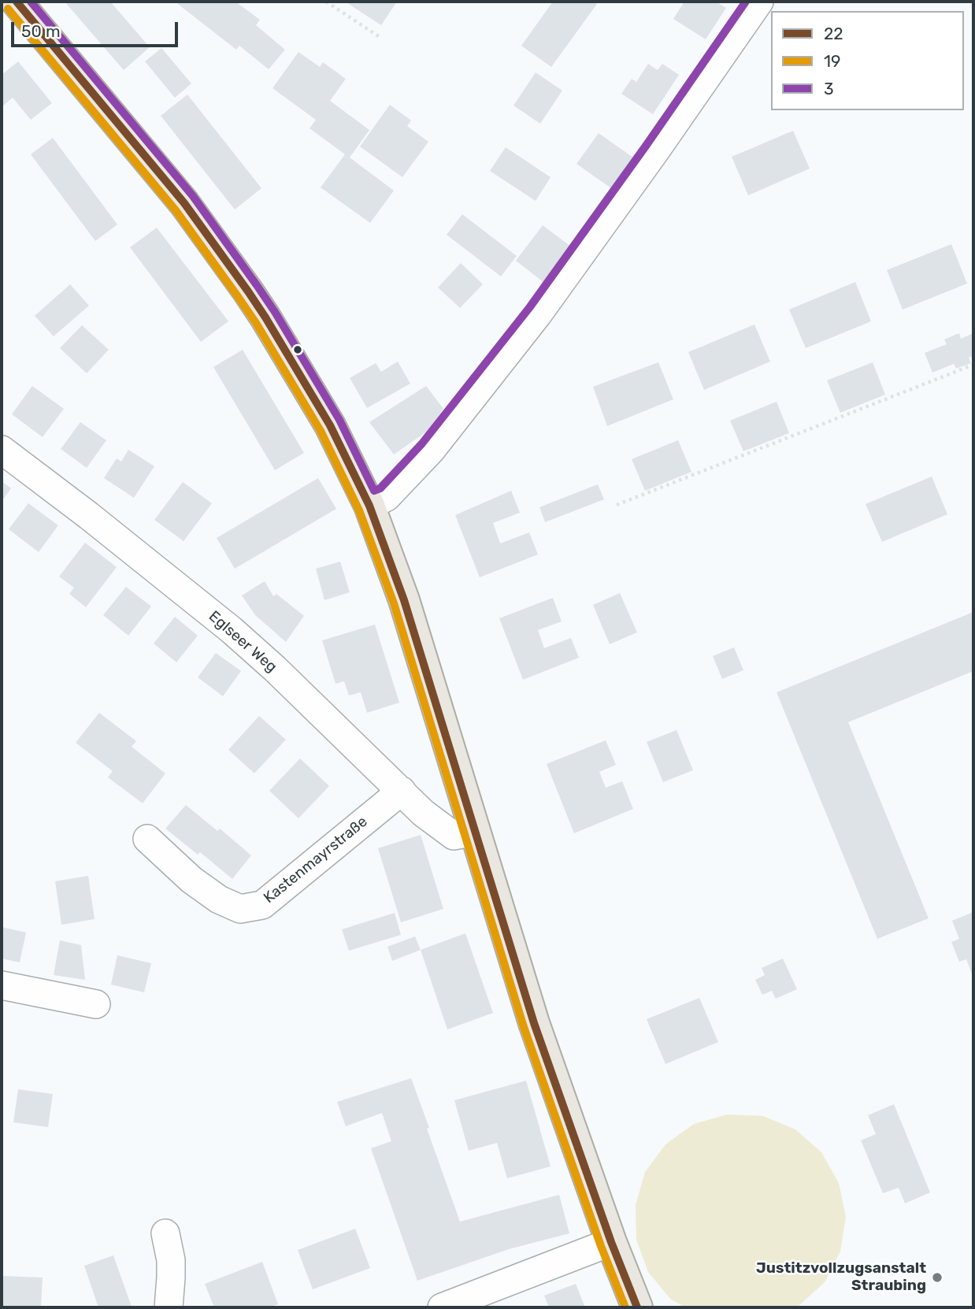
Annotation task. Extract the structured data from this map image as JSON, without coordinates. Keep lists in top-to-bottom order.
{
  "streets": {
    "street": ["Eglseer Weg", "Kastenmayrstraße"]
  },
  "crossings": [
    ["Eglseer Weg", "Kastenmayrstraße"]
  ],
  "places": ["Justitzvollzugsanstalt Straubing"],
  "lines": ["transit line 22", "transit line 3", "transit line 19"],
  "legend": ["22", "19", "3"],
  "scale_bar": "50 m"
}
